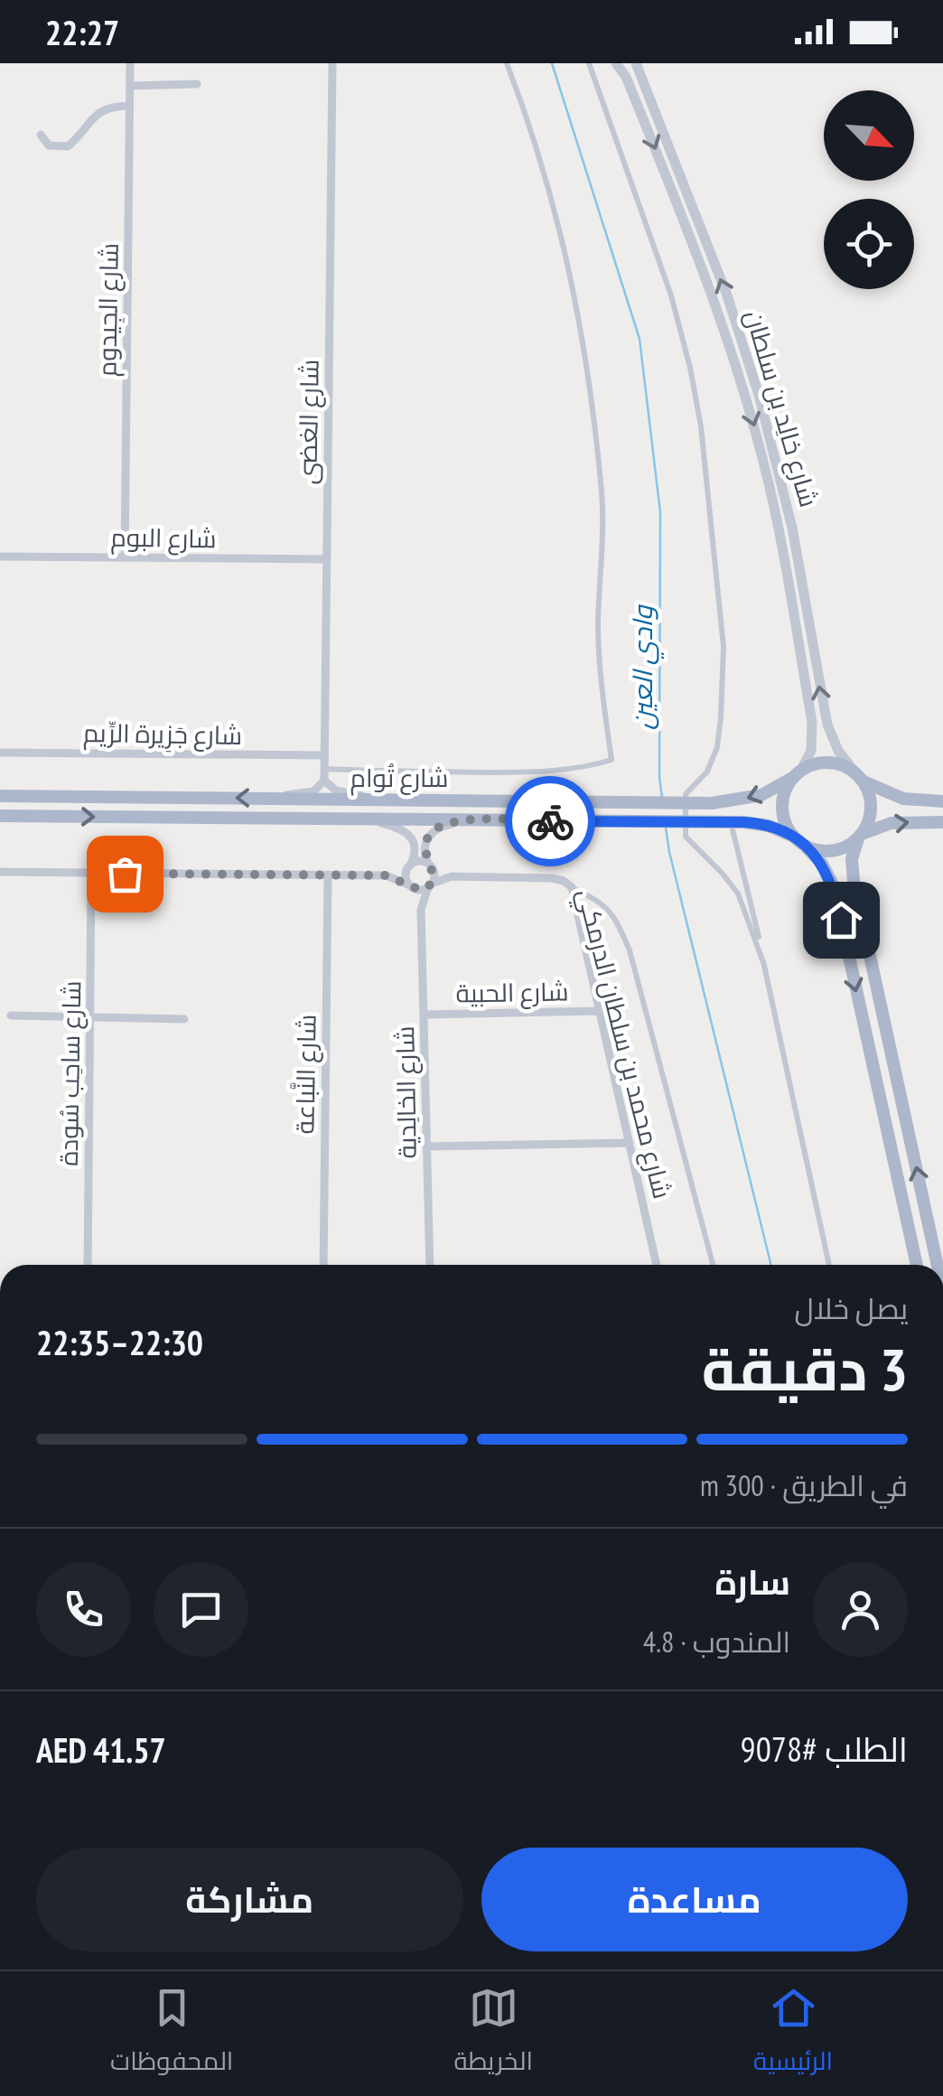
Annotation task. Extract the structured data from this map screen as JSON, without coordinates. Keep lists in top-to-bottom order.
{
  "streets": {
    "main road": ["شارع تُوام"],
    "street": [
      "شارع الجِيدوم",
      "شارع خالِد بن سلطان",
      "شارع الغضى",
      "شارع البوم",
      "شارع جَزِيرة الرِّيم",
      "شارع الحبية",
      "شارع محمد بن سلطان الدرمكي",
      "شارع ساحِب سُودة",
      "شارع النَّباعة",
      "شارع الخالِدية"
    ]
  },
  "crossings": [
    ["شارع الجِيدوم", "شارع البوم"],
    ["شارع خالِد بن سلطان", "شارع تُوام"],
    ["شارع الغضى", "شارع البوم"],
    ["شارع الغضى", "شارع جَزِيرة الرِّيم"],
    ["شارع الحبية", "شارع محمد بن سلطان الدرمكي"],
    ["شارع الحبية", "شارع الخالِدية"],
    ["شارع محمد بن سلطان الدرمكي", "شارع الخالِدية"]
  ],
  "water": ["وادي العين"],
  "north": "bottom right",
  "page": {
    "status": "22:27",
    "heading": ["3 دقيقة", "يصل خلال", "22:30–22:35"],
    "panel": [
      "سارة",
      "المندوب · 4.8",
      "الطلب #9078",
      "AED 41.57"
    ],
    "bar": "في الطريق · 300 m",
    "buttons": ["مساعدة", "مشاركة"],
    "tabs": ["الرئيسية", "الخريطة", "المحفوظات"]
  }
}
